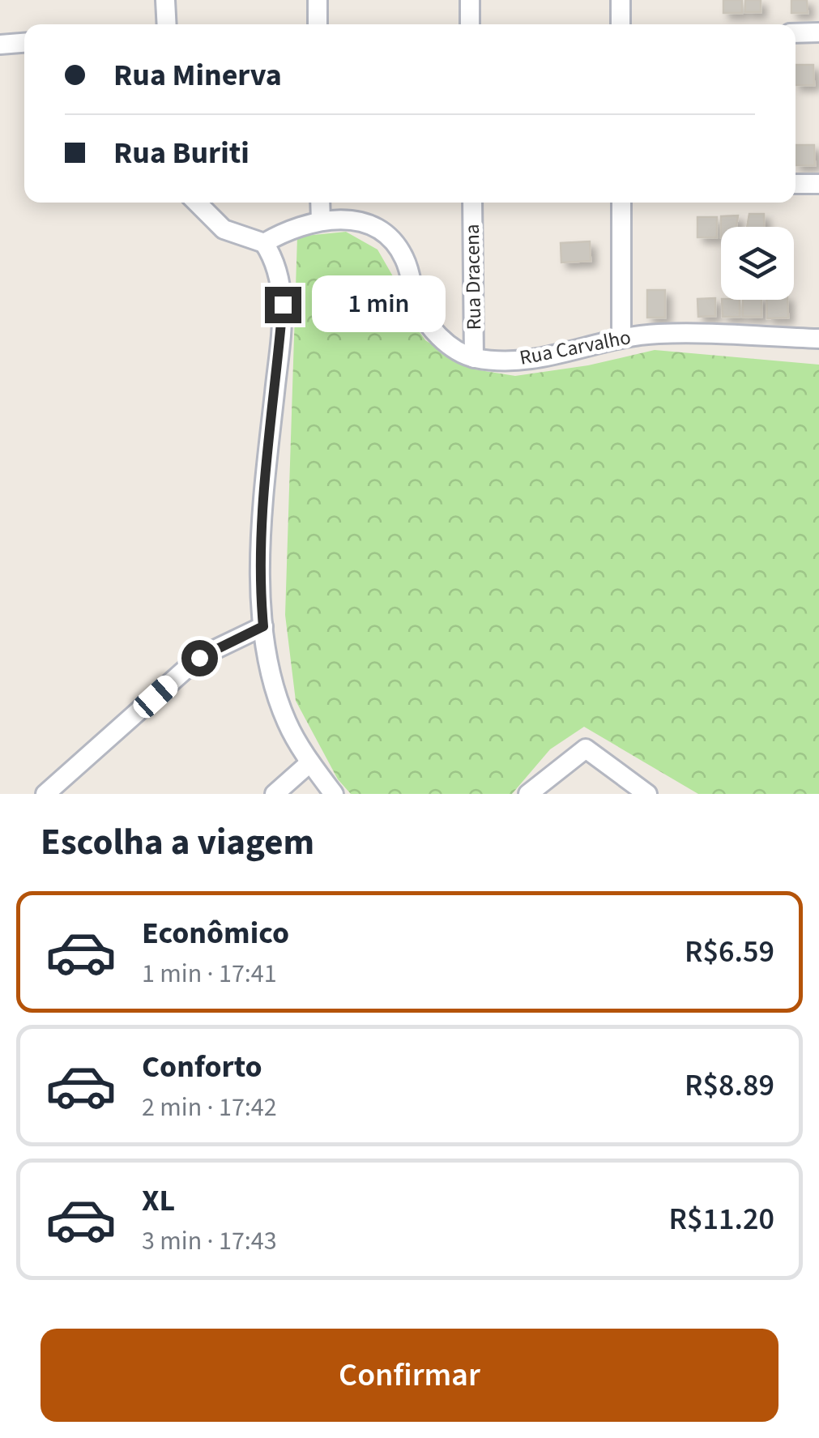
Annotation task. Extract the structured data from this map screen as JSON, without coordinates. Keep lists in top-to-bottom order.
{
  "streets": {
    "street": ["Rua Dracena", "Rua Carvalho"]
  },
  "crossings": [
    ["Rua Dracena", "Rua Carvalho"]
  ],
  "page": {
    "banner": ["Rua Minerva", "Rua Buriti"],
    "bubble": "1 min",
    "heading": "Escolha a viagem",
    "list": [
      {
        "name": "Econômico",
        "note": "1 min · 17:41",
        "value": "R$6.59"
      },
      {
        "name": "Conforto",
        "note": "2 min · 17:42",
        "value": "R$8.89"
      },
      {
        "name": "XL",
        "note": "3 min · 17:43",
        "value": "R$11.20"
      }
    ],
    "buttons": "Confirmar"
  }
}
